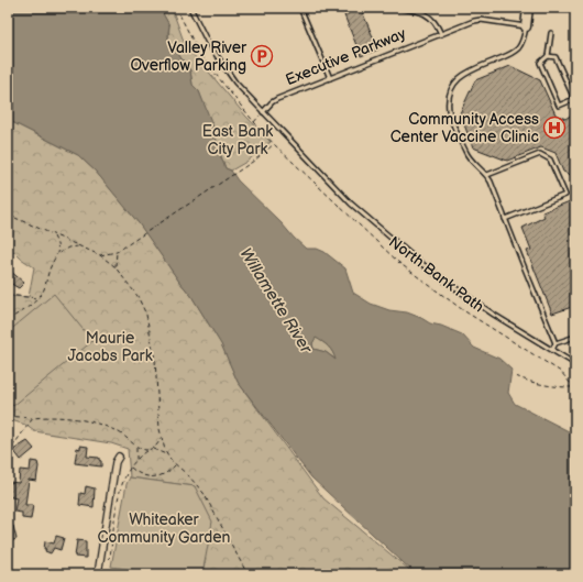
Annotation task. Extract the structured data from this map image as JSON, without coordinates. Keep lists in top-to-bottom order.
{
  "streets": {
    "lane": ["Executive Parkway"],
    "path": ["North Bank Path"]
  },
  "water": ["Willamette River"],
  "parks": ["East Bank City Park", "Maurie Jacobs Park", "Whiteaker Community Garden"],
  "places": {
    "parking": ["Valley River Overflow Parking"],
    "hospital": ["Community Access Center Vaccine Clinic"]
  }
}
